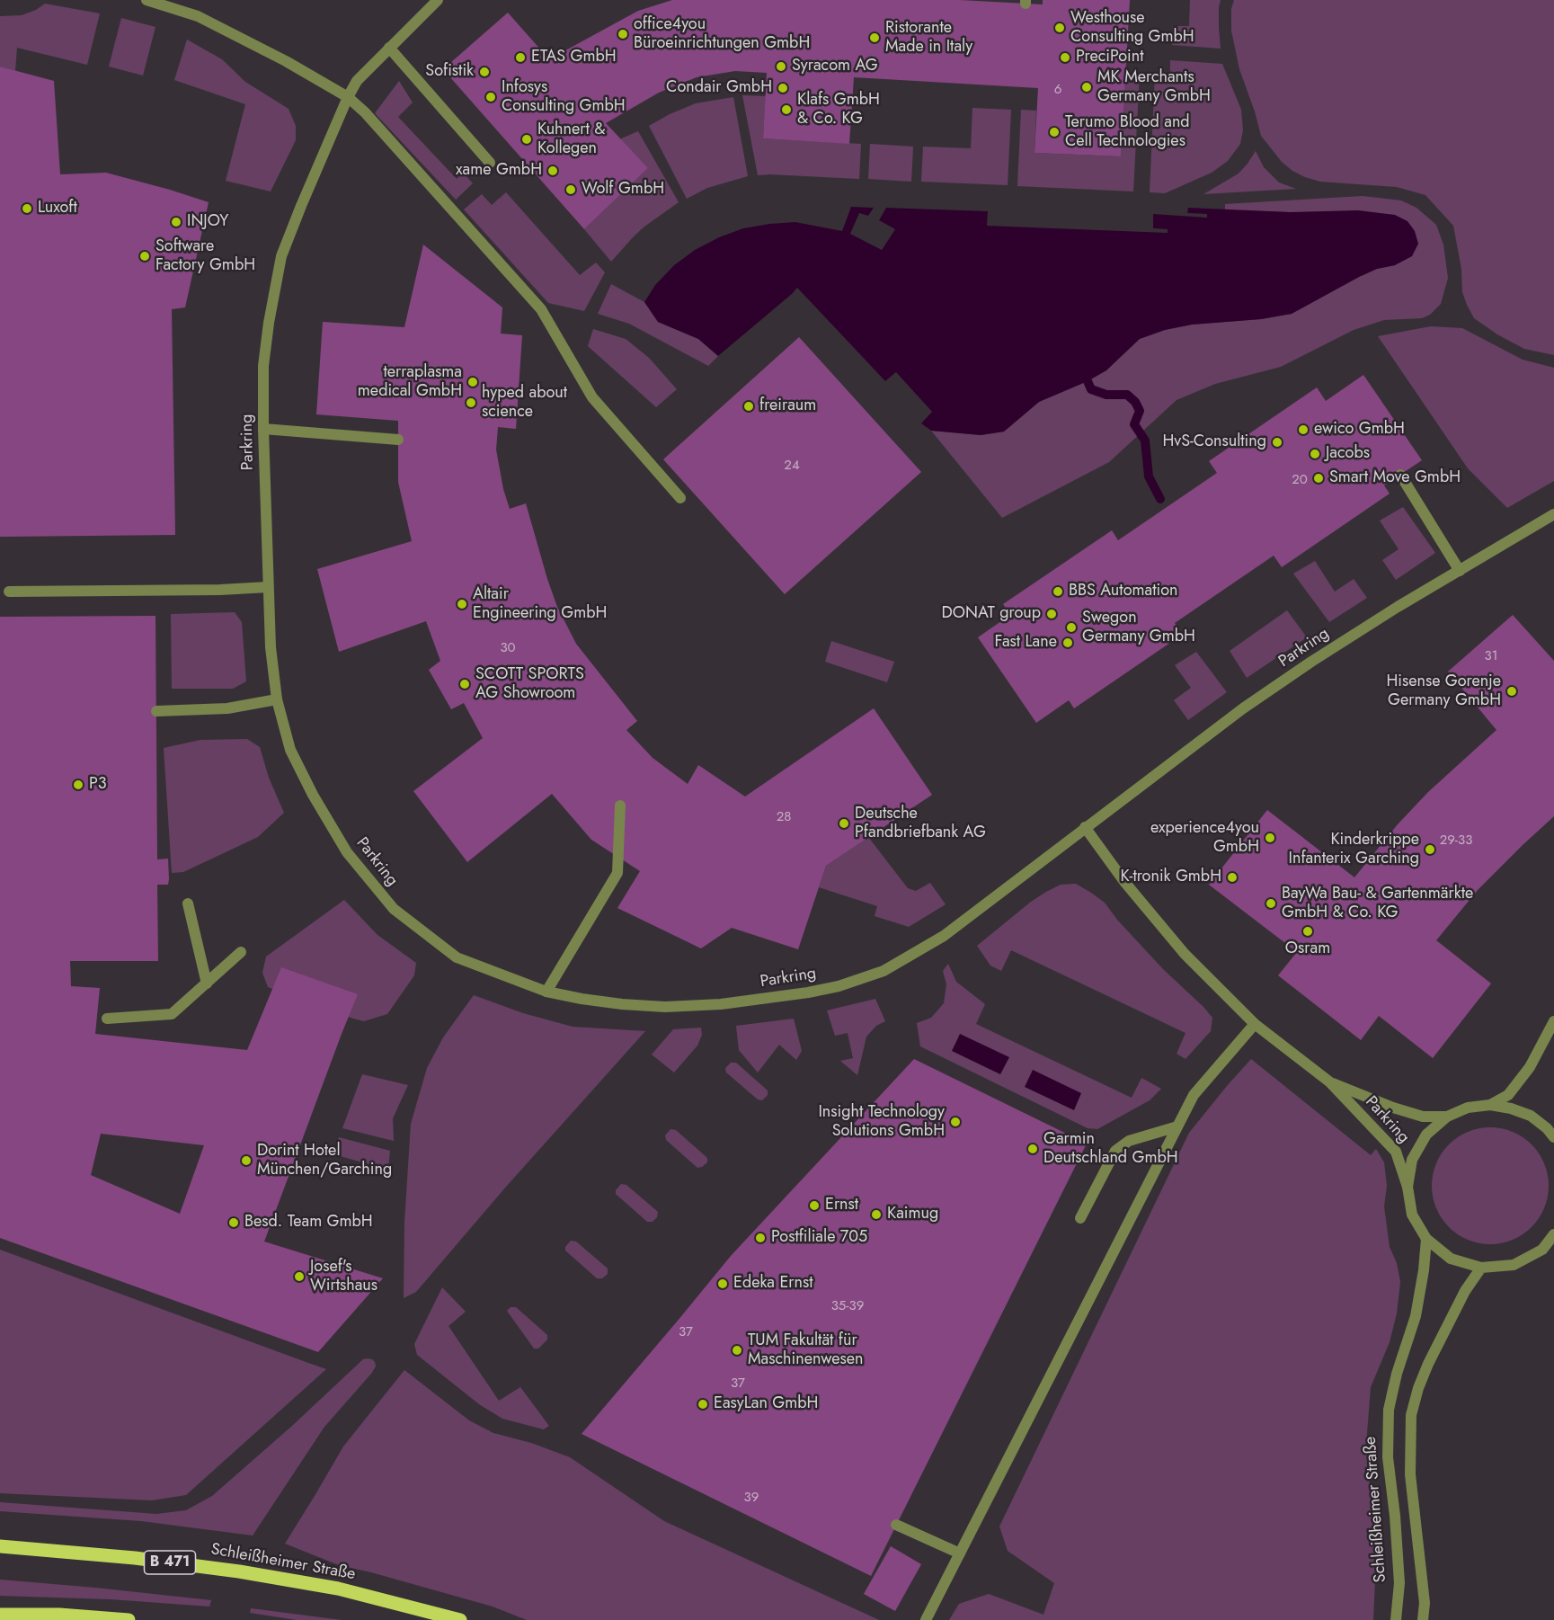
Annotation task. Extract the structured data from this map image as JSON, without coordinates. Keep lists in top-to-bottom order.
{
  "streets": {
    "main road": ["Schleißheimer Straße", "B 471"],
    "street": ["Parkring"]
  },
  "places": [
    "Westhouse Consulting GmbH",
    "office4you Büroeinrichtungen GmbH",
    "Ristorante Made in Italy",
    "ETAS GmbH",
    "PreciPoint",
    "Syracom AG",
    "Sofistik",
    "MK Merchants Germany GmbH",
    "Condair GmbH",
    "Infosys Consulting GmbH",
    "Klafs GmbH & Co. KG",
    "Terumo Blood and Cell Technologies",
    "Kuhnert & Kollegen",
    "xame GmbH",
    "Wolf GmbH",
    "Luxoft",
    "INJOY",
    "Software Factory GmbH",
    "terraplasma medical GmbH",
    "hyped about science",
    "freiraum",
    "ewico GmbH",
    "HvS-Consulting",
    "Jacobs",
    "Smart Move GmbH",
    "BBS Automation",
    "Altair Engineering GmbH",
    "DONAT group",
    "Swegon Germany GmbH",
    "Fast Lane",
    "SCOTT SPORTS AG Showroom",
    "Hisense Gorenje Germany GmbH",
    "P3",
    "Deutsche Pfandbriefbank AG",
    "experience4you GmbH",
    "Kinderkrippe Infanterix Garching",
    "K-tronik GmbH",
    "BayWa Bau- & Gartenmärkte GmbH & Co. KG",
    "Osram",
    "Insight Technology Solutions GmbH",
    "Garmin Deutschland GmbH",
    "Dorint Hotel München/Garching",
    "Ernst",
    "Kaimug",
    "Besd. Team GmbH",
    "Postfiliale 705",
    "Josef's Wirtshaus",
    "Edeka Ernst",
    "TUM Fakultät für Maschinenwesen",
    "EasyLan GmbH"
  ],
  "house_numbers": [
    "6",
    "24",
    "20",
    "30",
    "31",
    "28",
    "29-33",
    "35-39",
    "37",
    "37",
    "39"
  ]
}
